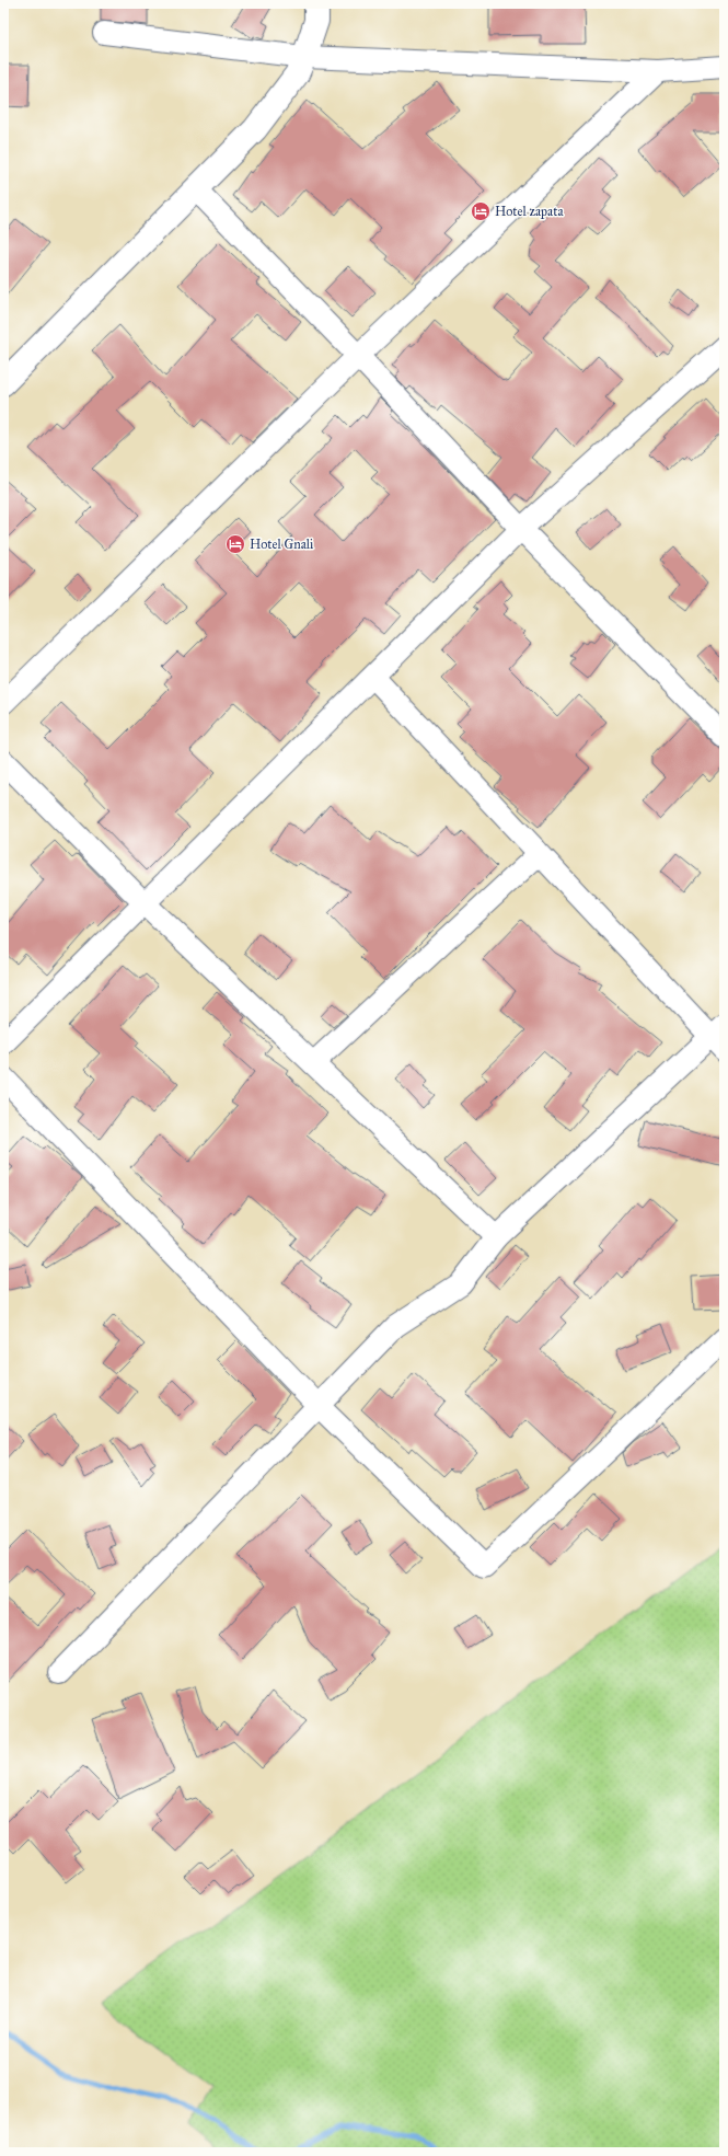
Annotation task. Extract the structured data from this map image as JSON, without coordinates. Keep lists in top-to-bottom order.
{
  "places": {
    "hotel": ["Hotel zapata", "Hotel Gnali"]
  }
}
